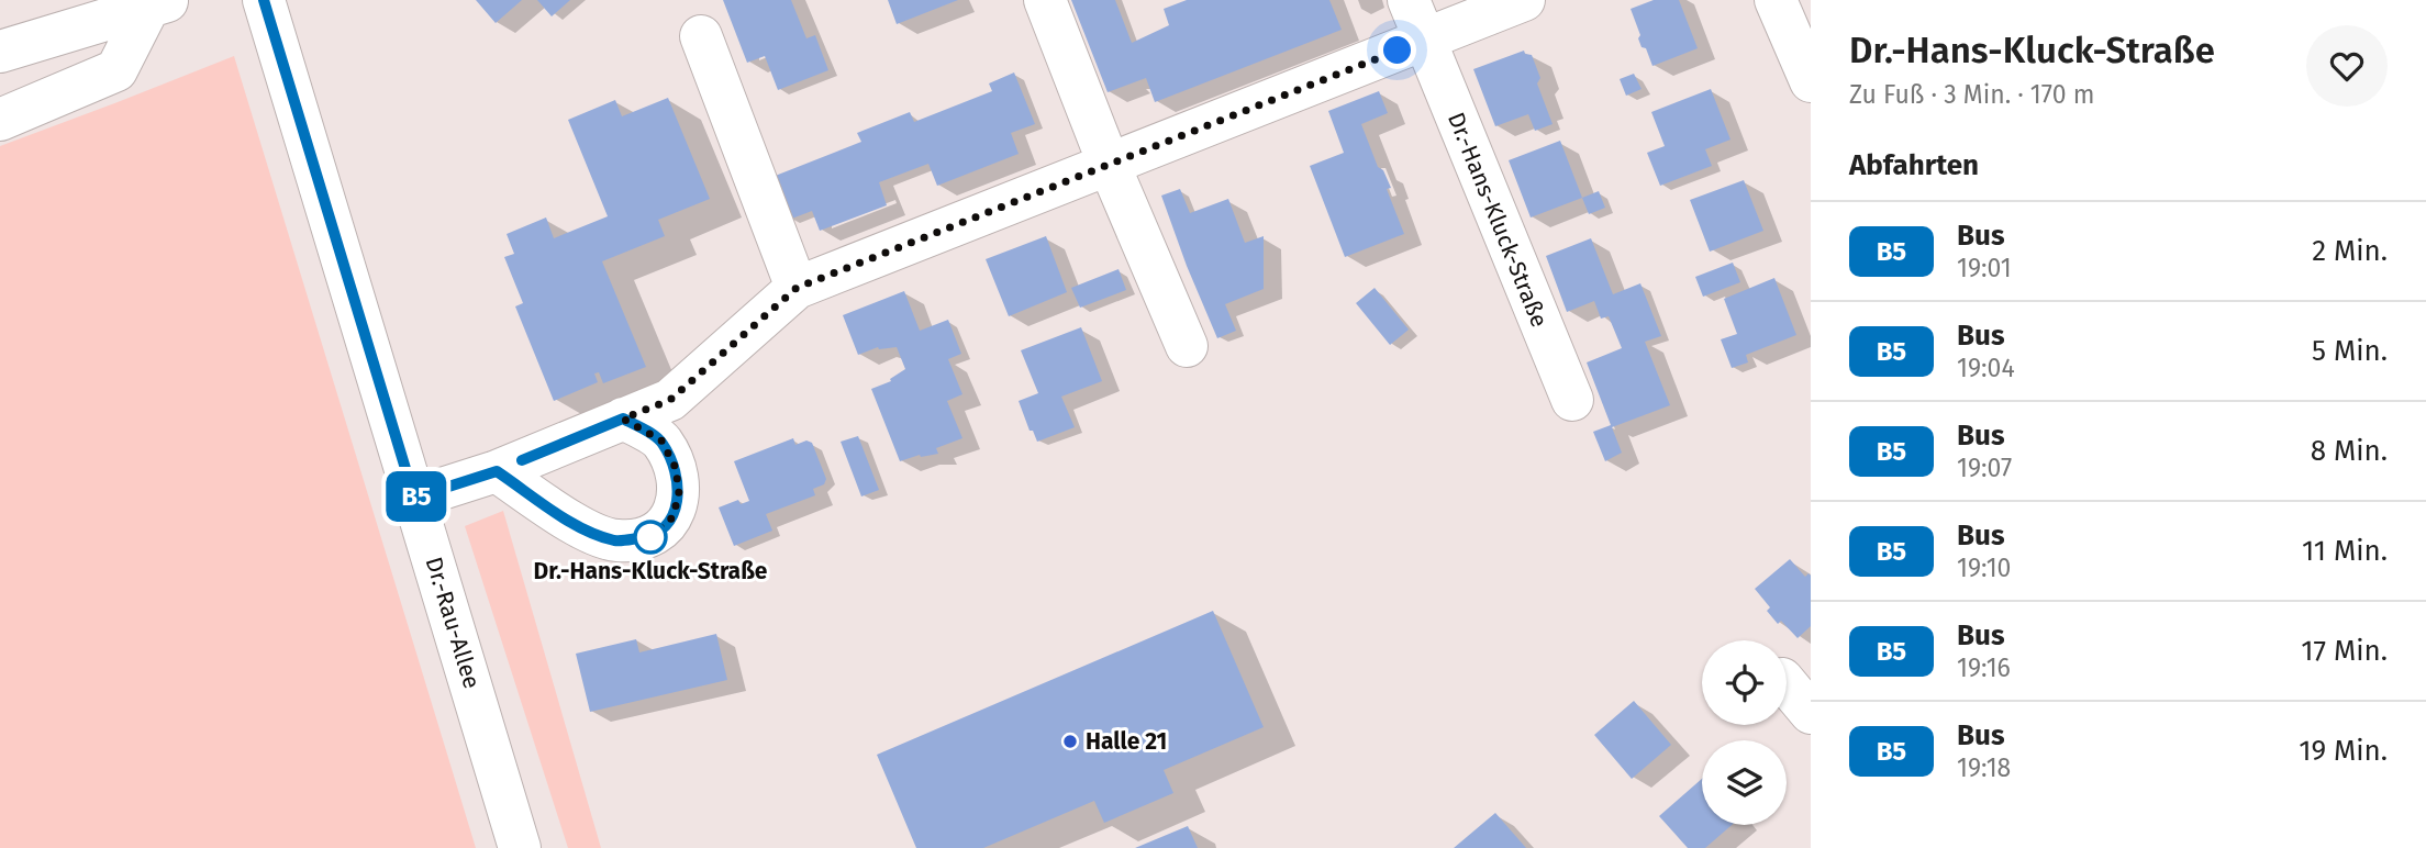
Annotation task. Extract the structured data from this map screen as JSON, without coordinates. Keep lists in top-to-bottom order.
{
  "streets": {
    "street": ["Dr.-Hans-Kluck-Straße", "Dr.-Rau-Allee"]
  },
  "places": ["Dr.-Hans-Kluck-Straße", "Halle 21"],
  "lines": ["bus line B5"],
  "page": {
    "on_map": "B5",
    "heading": [
      ["Dr.-Hans-Kluck-Straße", "Zu Fuß · 3 Min. · 170 m"],
      "Abfahrten"
    ],
    "list": [
      {
        "mark": "B5",
        "name": "Bus",
        "note": "19:01",
        "value": "2 Min."
      },
      {
        "mark": "B5",
        "name": "Bus",
        "note": "19:04",
        "value": "5 Min."
      },
      {
        "mark": "B5",
        "name": "Bus",
        "note": "19:07",
        "value": "8 Min."
      },
      {
        "mark": "B5",
        "name": "Bus",
        "note": "19:10",
        "value": "11 Min."
      },
      {
        "mark": "B5",
        "name": "Bus",
        "note": "19:16",
        "value": "17 Min."
      },
      {
        "mark": "B5",
        "name": "Bus",
        "note": "19:18",
        "value": "19 Min."
      }
    ]
  }
}
